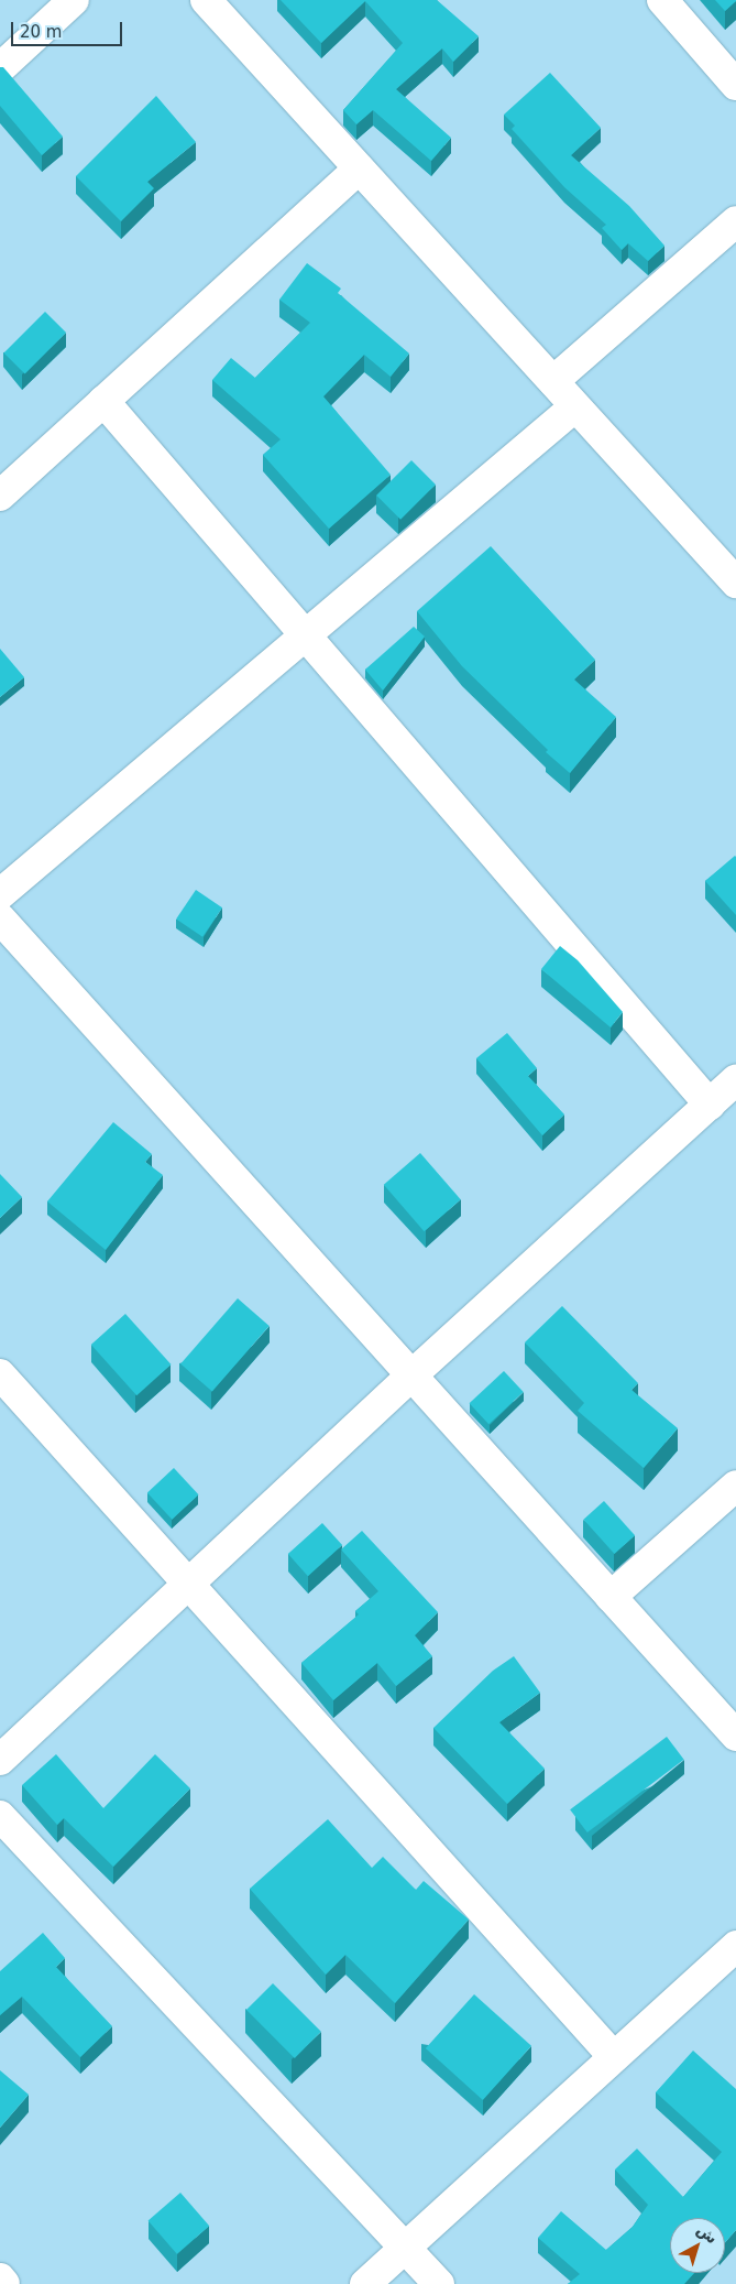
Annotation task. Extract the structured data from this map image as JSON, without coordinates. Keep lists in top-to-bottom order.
{
  "scale_bar": "20 m",
  "north": "top right"
}
